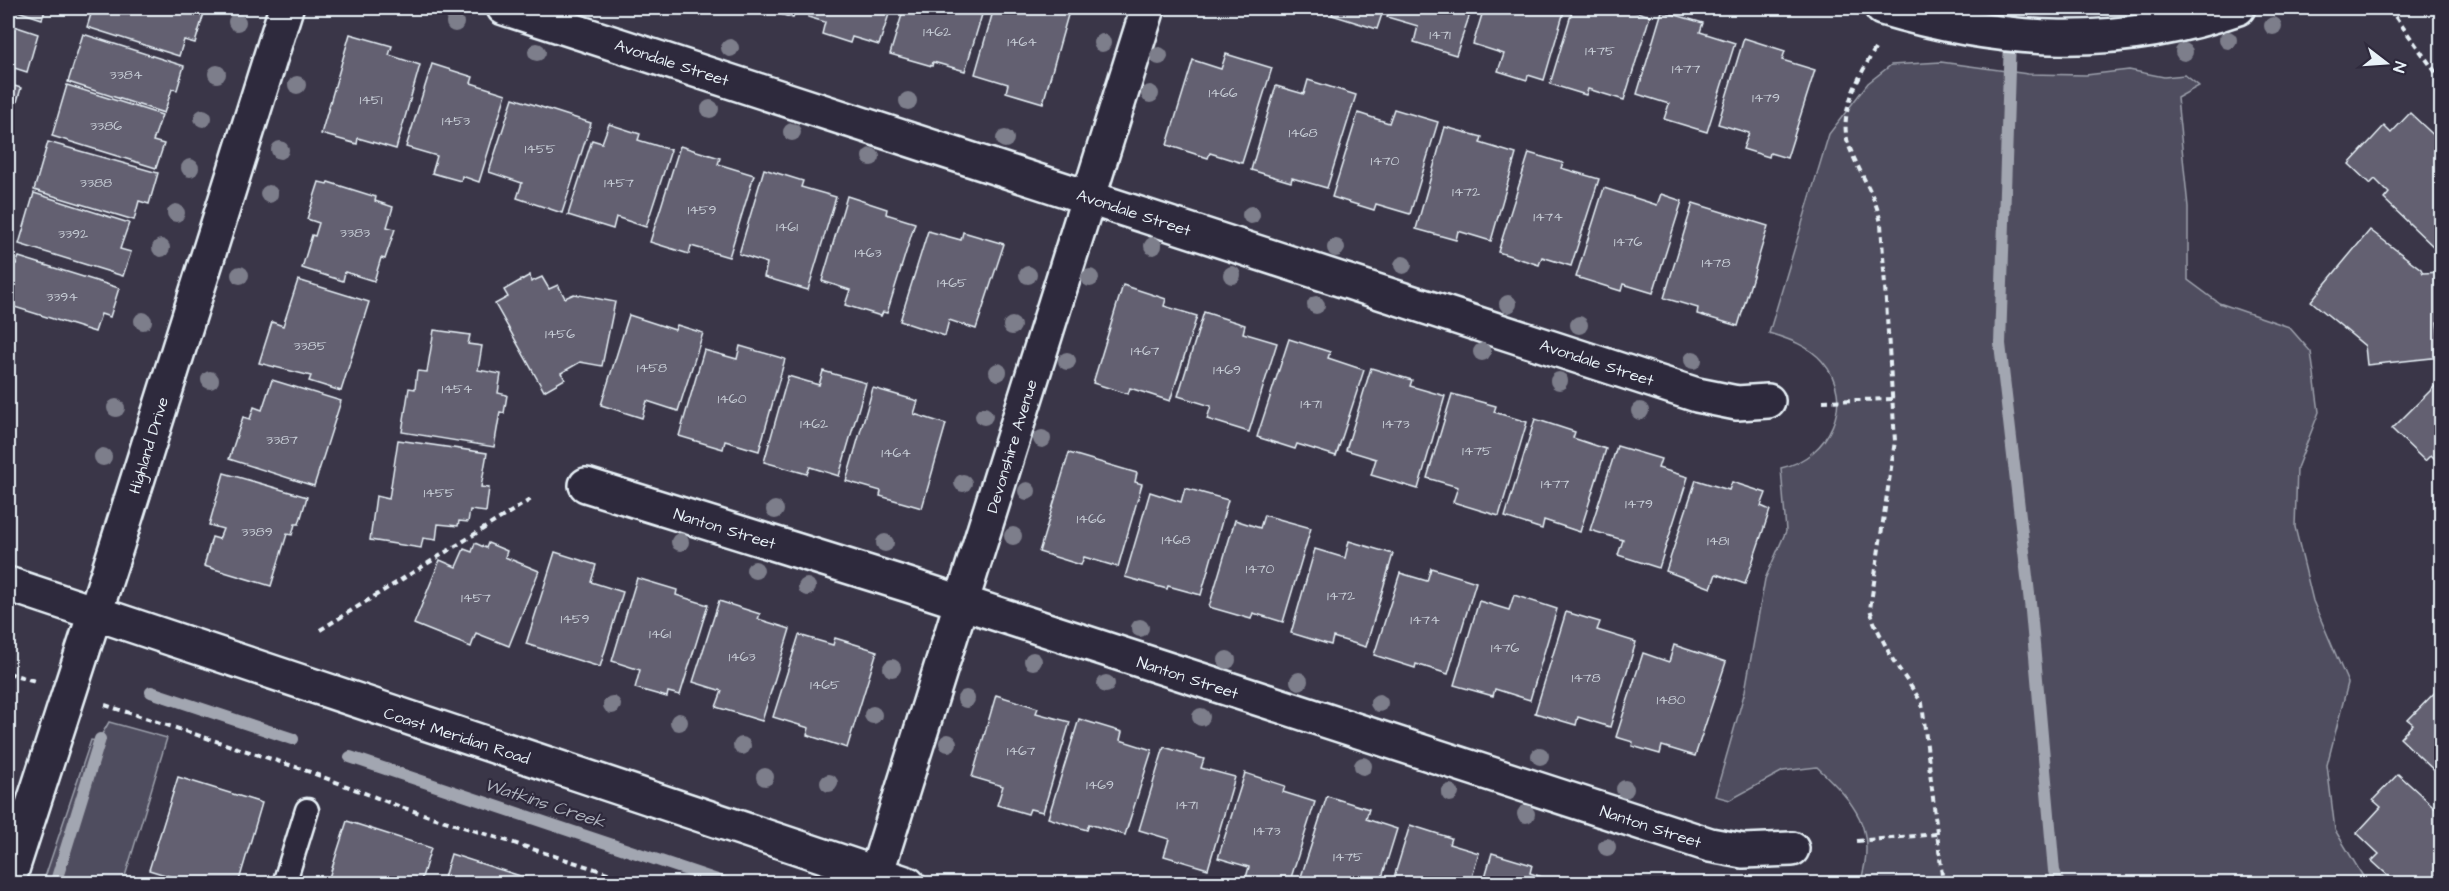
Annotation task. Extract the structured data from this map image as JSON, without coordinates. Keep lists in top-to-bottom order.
{
  "streets": {
    "street": [
      "Avondale Street",
      "Highland Drive",
      "Devonshire Avenue",
      "Nanton Street",
      "Coast Meridian Road"
    ]
  },
  "crossings": [
    ["Avondale Street", "Devonshire Avenue"],
    ["Highland Drive", "Coast Meridian Road"],
    ["Devonshire Avenue", "Nanton Street"],
    ["Devonshire Avenue", "Coast Meridian Road"]
  ],
  "water": ["Watkins Creek"],
  "house_numbers": [
    "1462",
    "1471",
    "1464",
    "1475",
    "1477",
    "3384",
    "1466",
    "1479",
    "1451",
    "1453",
    "3386",
    "1468",
    "1455",
    "1470",
    "3388",
    "1457",
    "1472",
    "1459",
    "1474",
    "1461",
    "3383",
    "3392",
    "1476",
    "1463",
    "1478",
    "1465",
    "3394",
    "1456",
    "3385",
    "1467",
    "1458",
    "1469",
    "1454",
    "1460",
    "1471",
    "1462",
    "1473",
    "3387",
    "1475",
    "1464",
    "1477",
    "1455",
    "1479",
    "1466",
    "3389",
    "1468",
    "1481",
    "1470",
    "1472",
    "1457",
    "1459",
    "1474",
    "1461",
    "1476",
    "1463",
    "1478",
    "1465",
    "1480",
    "1467",
    "1469",
    "1471",
    "1473",
    "1475"
  ],
  "north": "right"
}
